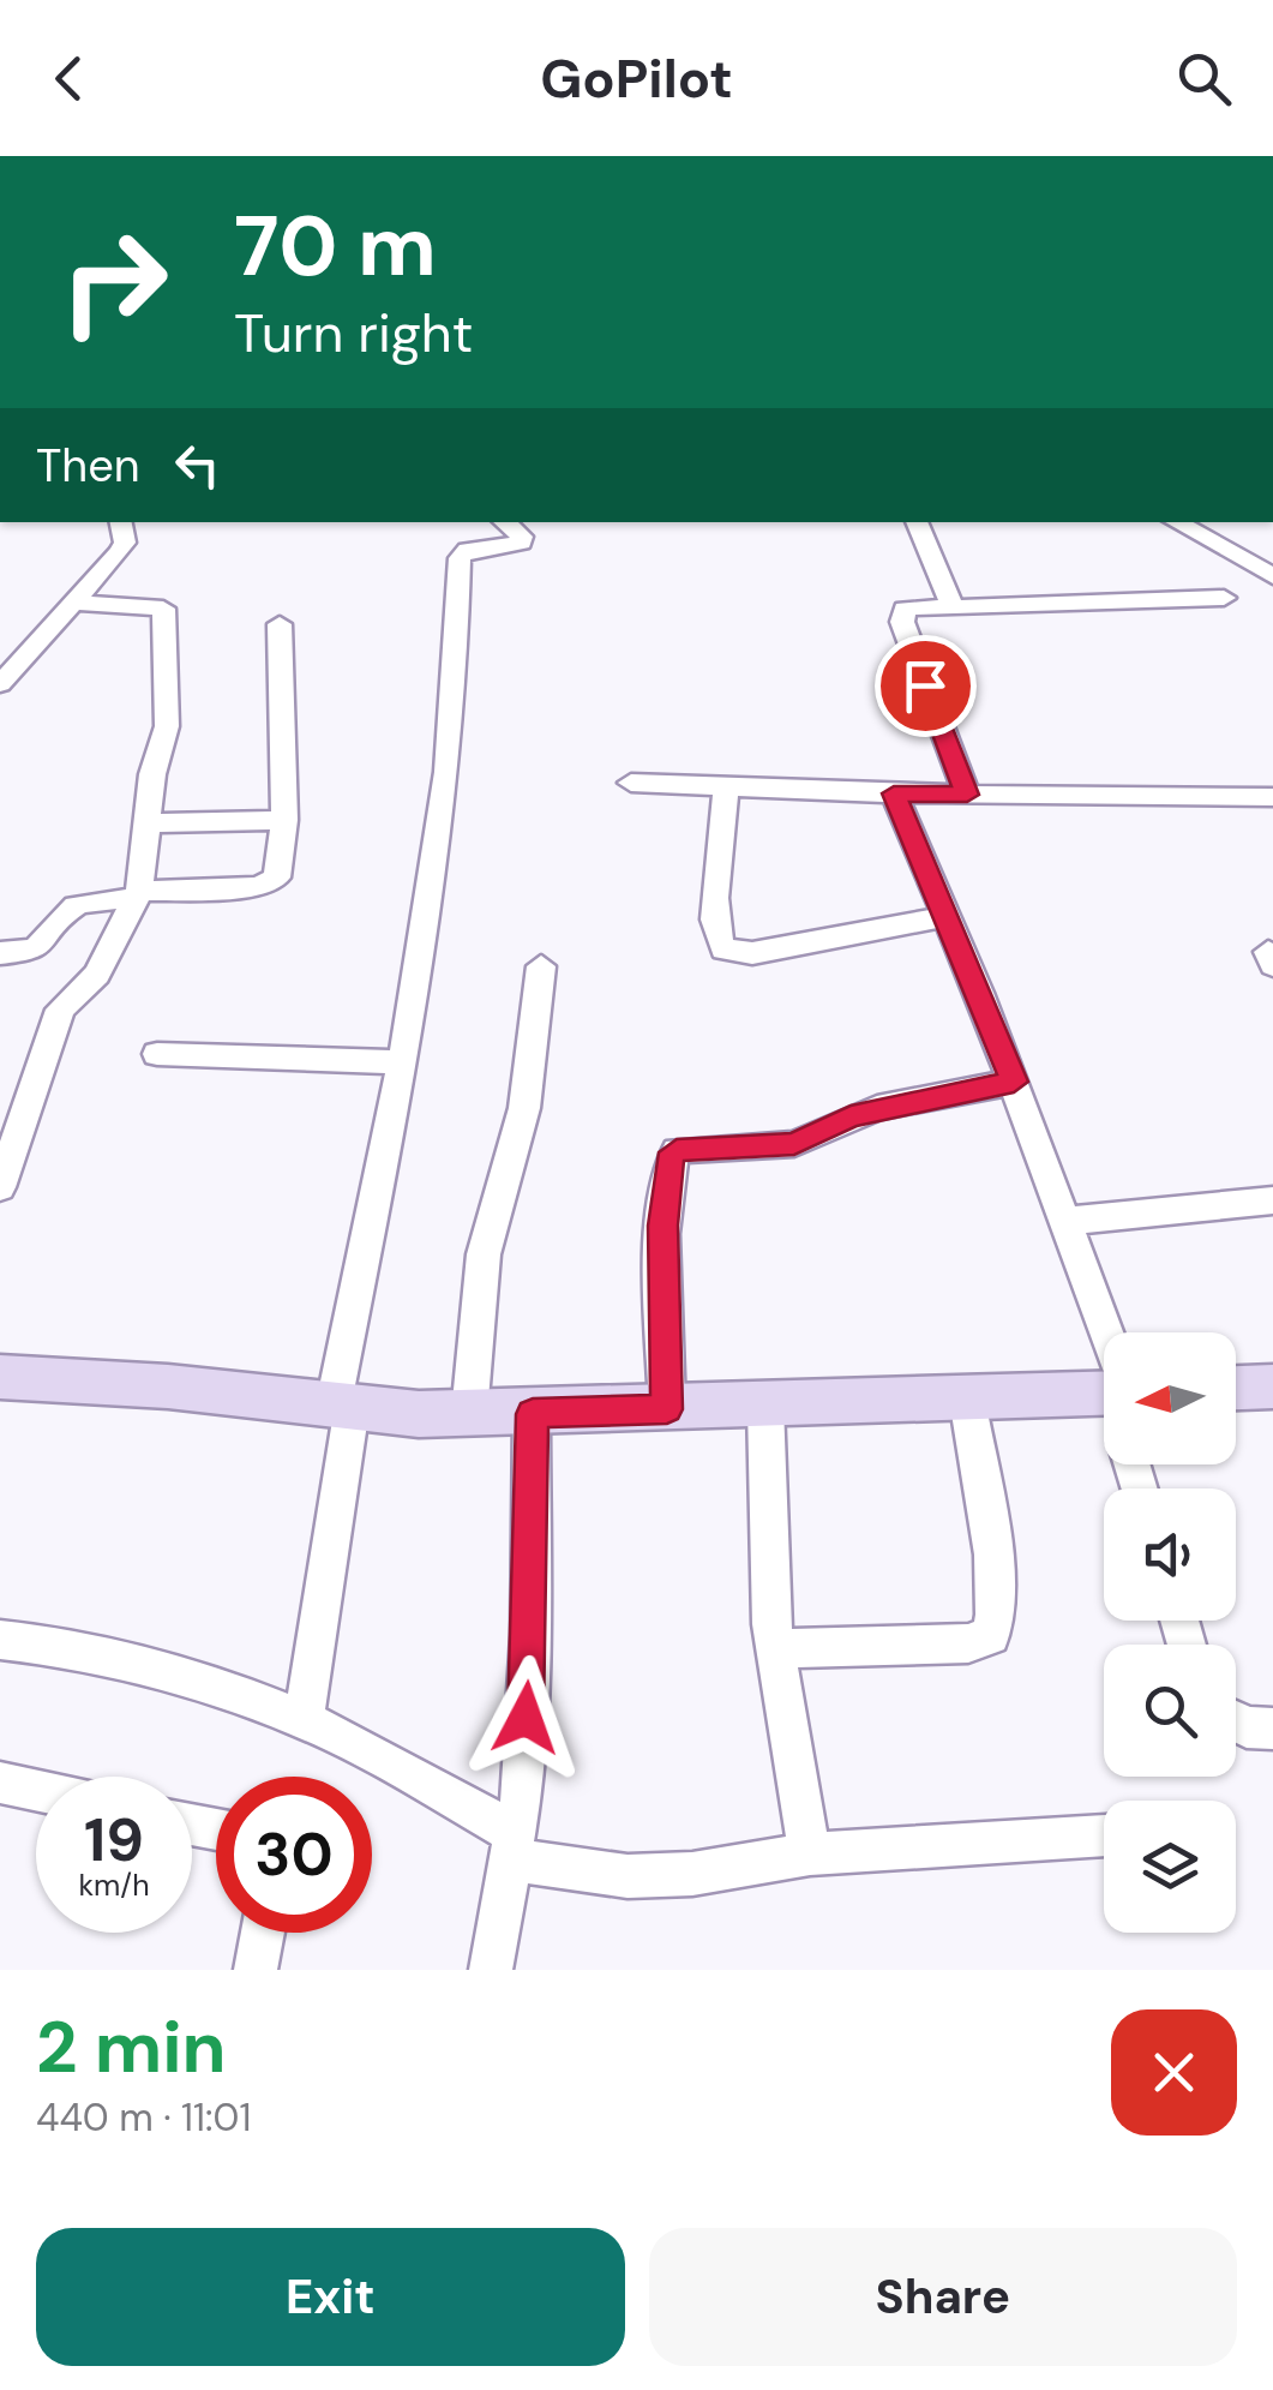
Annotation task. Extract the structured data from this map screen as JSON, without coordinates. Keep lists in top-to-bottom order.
{
  "north": "left",
  "page": {
    "header": "GoPilot",
    "turn": ["70 m", "Turn right"],
    "then": "Then",
    "speed": "19 km/h",
    "limit": "30",
    "heading": ["2 min", "440 m · 11:01"],
    "buttons": ["Exit", "Share"]
  }
}
